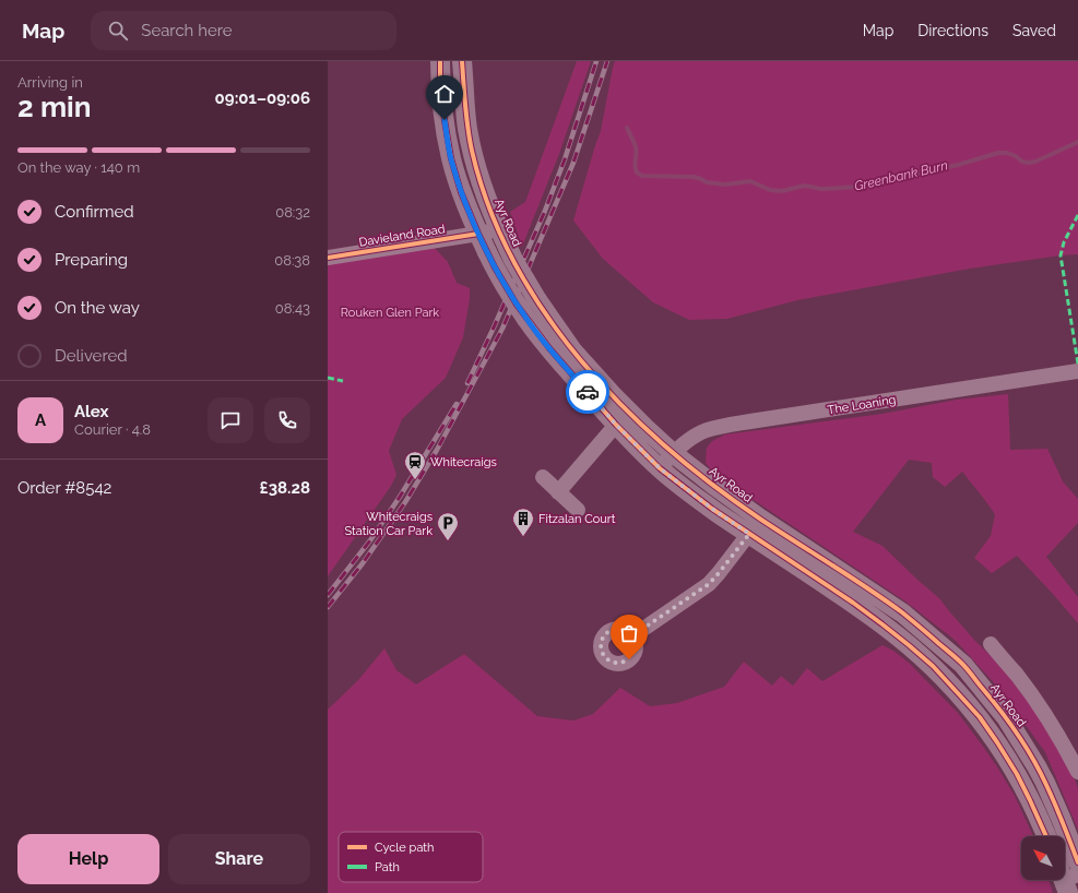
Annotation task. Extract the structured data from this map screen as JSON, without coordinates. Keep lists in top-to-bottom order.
{
  "streets": {
    "main road": ["Ayr Road"],
    "street": ["Davieland Road", "The Loaning"]
  },
  "crossings": [
    ["Ayr Road", "Davieland Road"],
    ["Ayr Road", "The Loaning"]
  ],
  "water": ["Greenbank Burn"],
  "parks": ["Rouken Glen Park"],
  "places": {
    "station": ["Whitecraigs"],
    "building": ["Fitzalan Court"],
    "parking": ["Whitecraigs Station Car Park"]
  },
  "legend": ["Cycle path", "Path"],
  "north": "top left",
  "page": {
    "header": "Map",
    "search": "Search here",
    "nav": ["Map", "Directions", "Saved"],
    "heading": ["2 min", "Arriving in", "09:01–09:06"],
    "panel": [
      "Alex",
      "Courier · 4.8",
      "Order #8542",
      "£38.28"
    ],
    "bar": "On the way · 140 m",
    "list": [
      ["Confirmed", "08:32"],
      ["Preparing", "08:38"],
      ["On the way", "08:43"],
      "Delivered"
    ],
    "round": "A",
    "buttons": ["Help", "Share"]
  }
}
